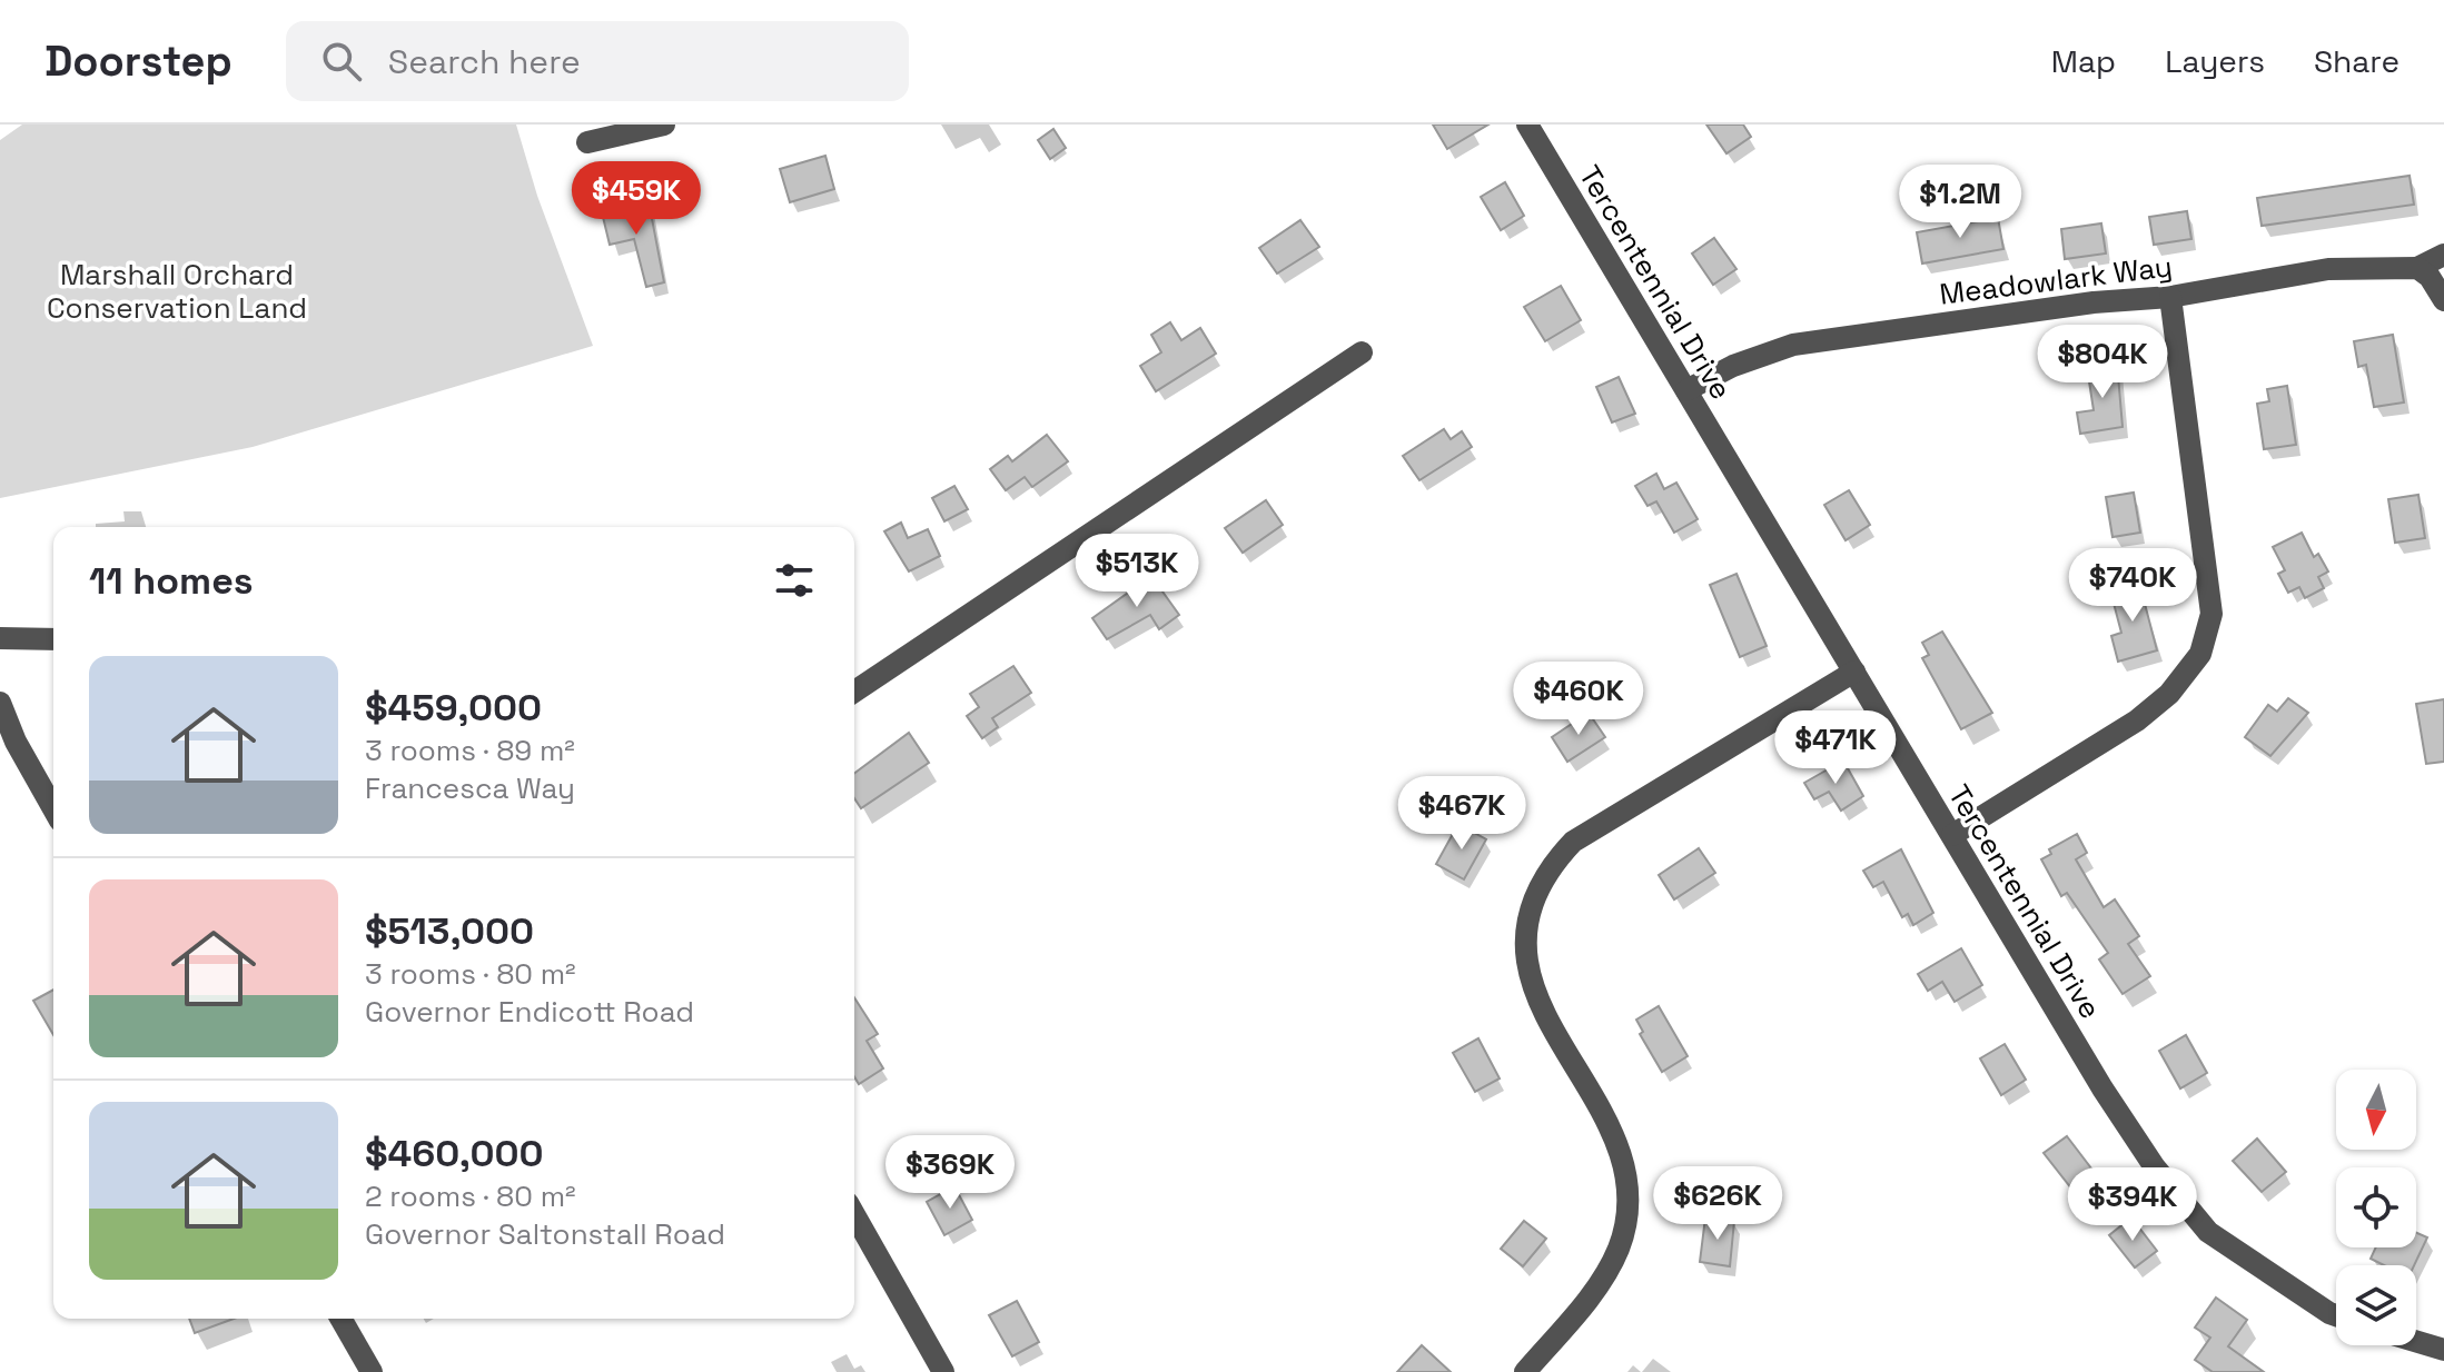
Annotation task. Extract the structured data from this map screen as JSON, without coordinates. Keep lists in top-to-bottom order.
{
  "streets": {
    "street": ["Meadowlark Way", "Tercentennial Drive"]
  },
  "crossings": [
    ["Meadowlark Way", "Tercentennial Drive"]
  ],
  "parks": ["Marshall Orchard Conservation Land"],
  "north": "bottom",
  "page": {
    "header": "Doorstep",
    "search": "Search here",
    "nav": ["Map", "Layers", "Share"],
    "price": [
      "$459K",
      "$1.2M",
      "$804K",
      "$513K",
      "$740K",
      "$460K",
      "$471K",
      "$467K",
      "$369K",
      "$626K",
      "$394K"
    ],
    "heading": "11 homes",
    "list": [
      {
        "name": "$459,000",
        "note": "3 rooms · 89 m² · Francesca Way"
      },
      {
        "name": "$513,000",
        "note": "3 rooms · 80 m² · Governor Endicott Road"
      },
      {
        "name": "$460,000",
        "note": "2 rooms · 80 m² · Governor Saltonstall Road"
      }
    ]
  }
}
